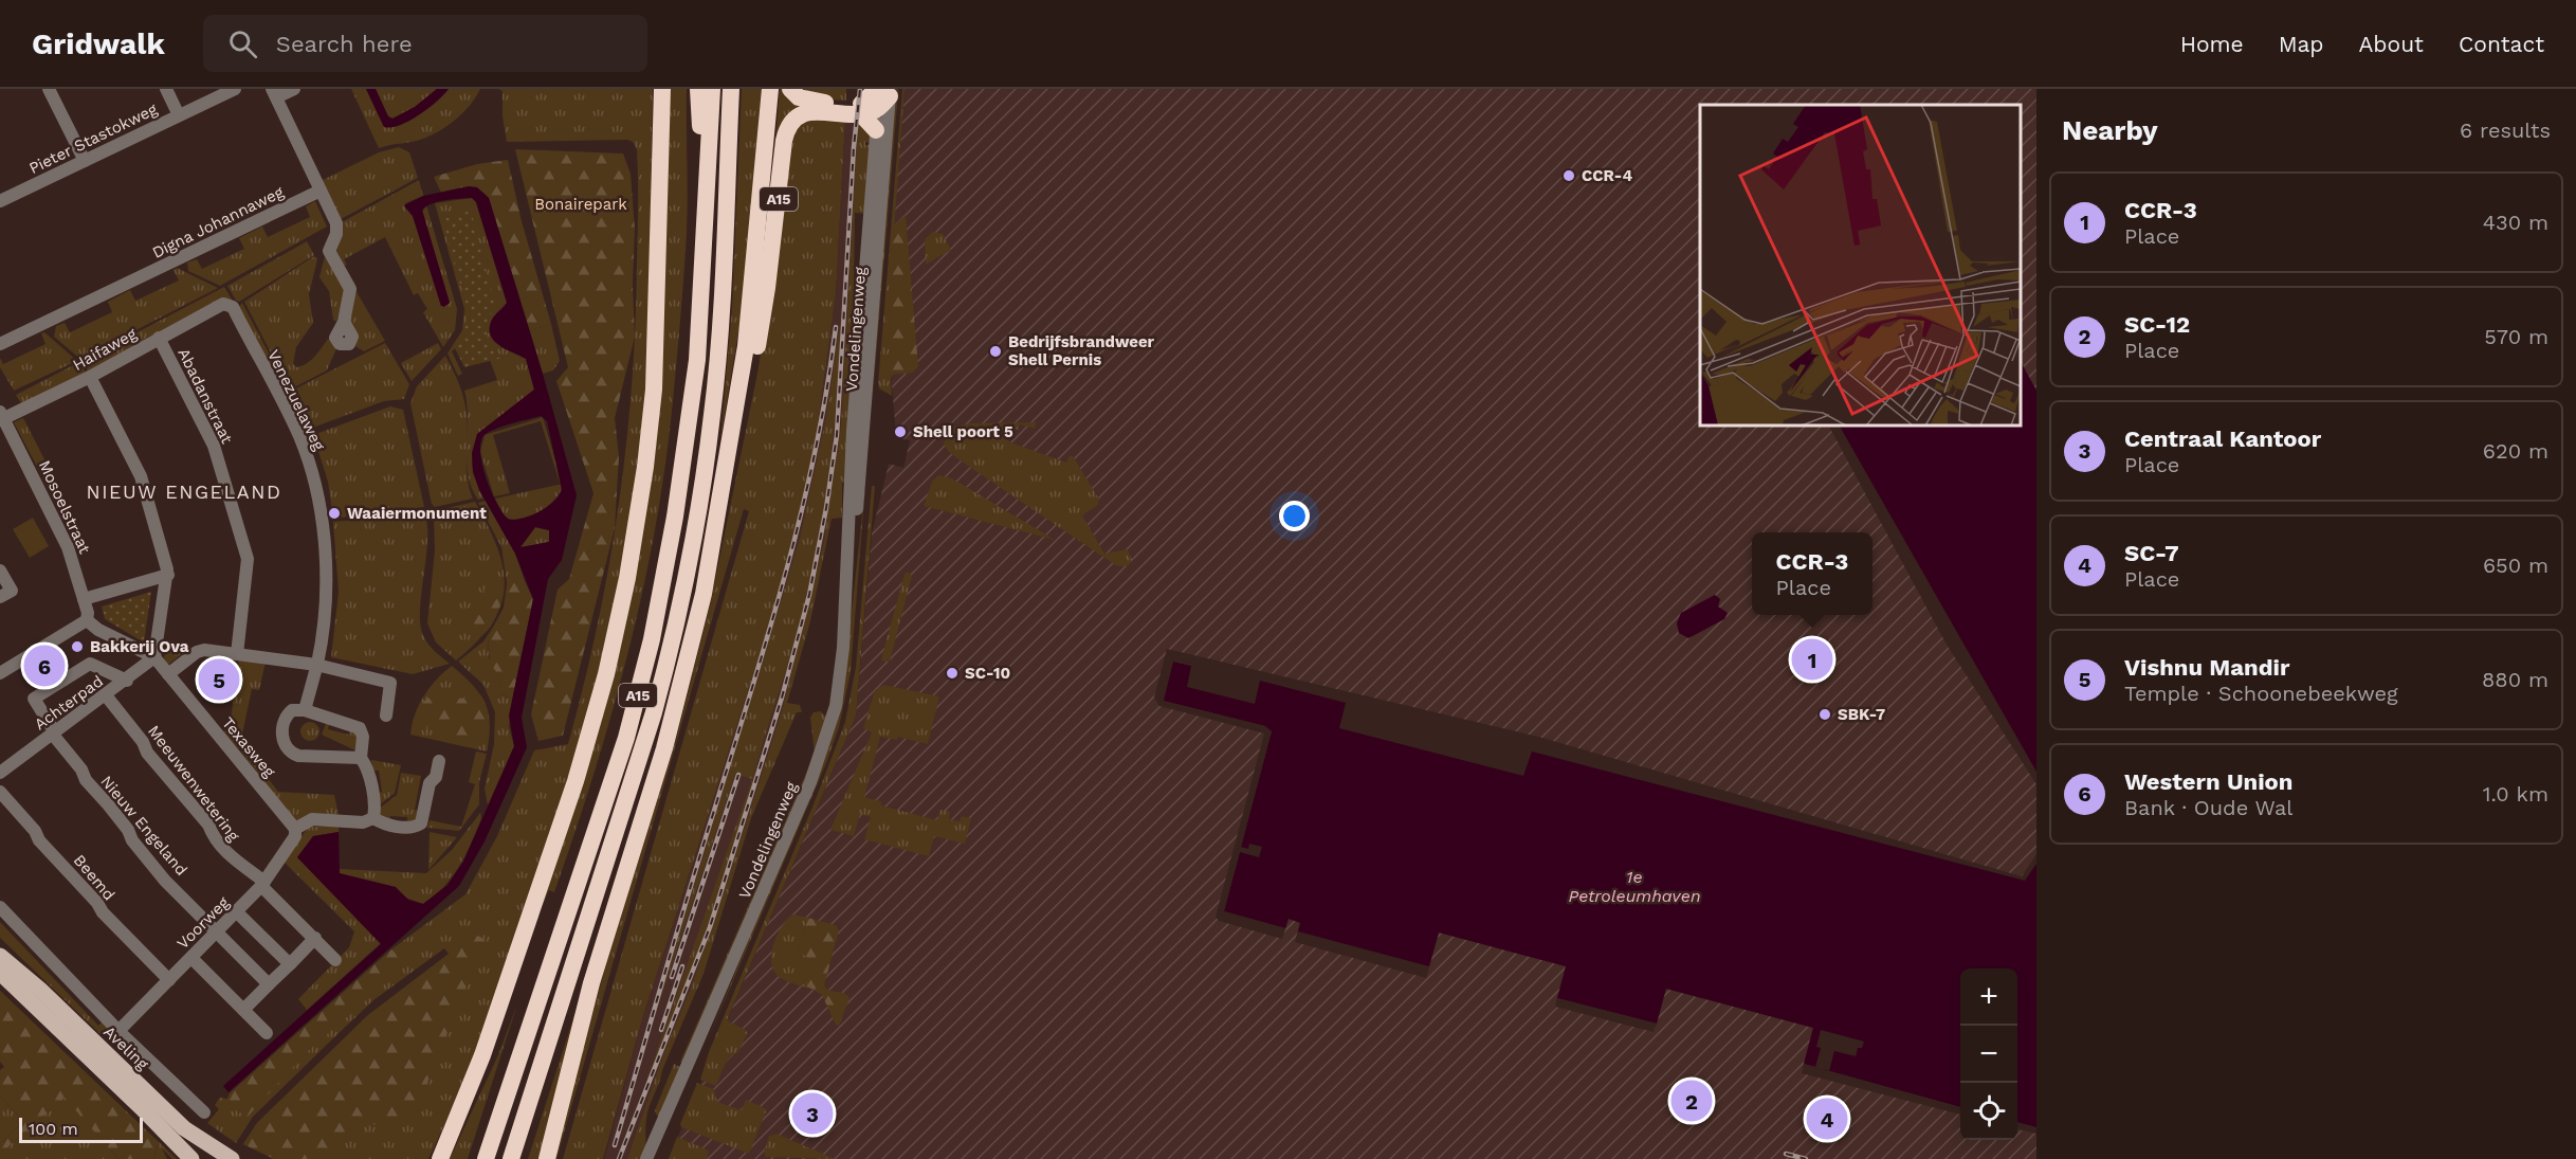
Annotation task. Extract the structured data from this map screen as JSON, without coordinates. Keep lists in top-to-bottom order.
{
  "streets": {
    "highway": ["A15"],
    "main road": ["Aveling"],
    "street": [
      "Pieter Stastokweg",
      "Digna Johannaweg",
      "Vondelingenweg",
      "Haifaweg",
      "Abadanstraat",
      "Venezuelaweg",
      "Mosoelstraat",
      "Achterpad",
      "Texasweg",
      "Meeuwenwetering",
      "Nieuw Engeland",
      "Beemd",
      "Voorweg"
    ]
  },
  "crossings": [
    ["A15", "Vondelingenweg"],
    ["Haifaweg", "Abadanstraat"],
    ["Haifaweg", "Venezuelaweg"],
    ["Haifaweg", "Mosoelstraat"],
    ["Mosoelstraat", "Texasweg"],
    ["Achterpad", "Texasweg"],
    ["Achterpad", "Meeuwenwetering"],
    ["Achterpad", "Nieuw Engeland"],
    ["Texasweg", "Voorweg"],
    ["Meeuwenwetering", "Voorweg"],
    ["Nieuw Engeland", "Voorweg"],
    ["Beemd", "Voorweg"],
    ["Voorweg", "Aveling"]
  ],
  "districts": ["NIEUW ENGELAND"],
  "water": ["1e Petroleumhaven"],
  "parks": ["Bonairepark"],
  "places": [
    "CCR-4",
    "Bedrijfsbrandweer Shell Pernis",
    "Shell poort 5",
    "Waaiermonument",
    "Bakkerij Ova",
    "SC-10",
    "SBK-7"
  ],
  "scale_bar": "100 m",
  "page": {
    "header": "Gridwalk",
    "search": "Search here",
    "nav": [
      "Home",
      "Map",
      "About",
      "Contact"
    ],
    "heading": ["Nearby", "6 results"],
    "list": [
      {
        "mark": "1",
        "name": "CCR-3",
        "note": "Place",
        "value": "430 m"
      },
      {
        "mark": "2",
        "name": "SC-12",
        "note": "Place",
        "value": "570 m"
      },
      {
        "mark": "3",
        "name": "Centraal Kantoor",
        "note": "Place",
        "value": "620 m"
      },
      {
        "mark": "4",
        "name": "SC-7",
        "note": "Place",
        "value": "650 m"
      },
      {
        "mark": "5",
        "name": "Vishnu Mandir",
        "note": "Temple · Schoonebeekweg",
        "value": "880 m"
      },
      {
        "mark": "6",
        "name": "Western Union",
        "note": "Bank · Oude Wal",
        "value": "1.0 km"
      }
    ],
    "popup": ["CCR-3", "Place"],
    "pins": [
      "1",
      "6",
      "5",
      "2",
      "3",
      "4"
    ],
    "map_buttons": ["+", "−"],
    "scale": "100 m"
  }
}
